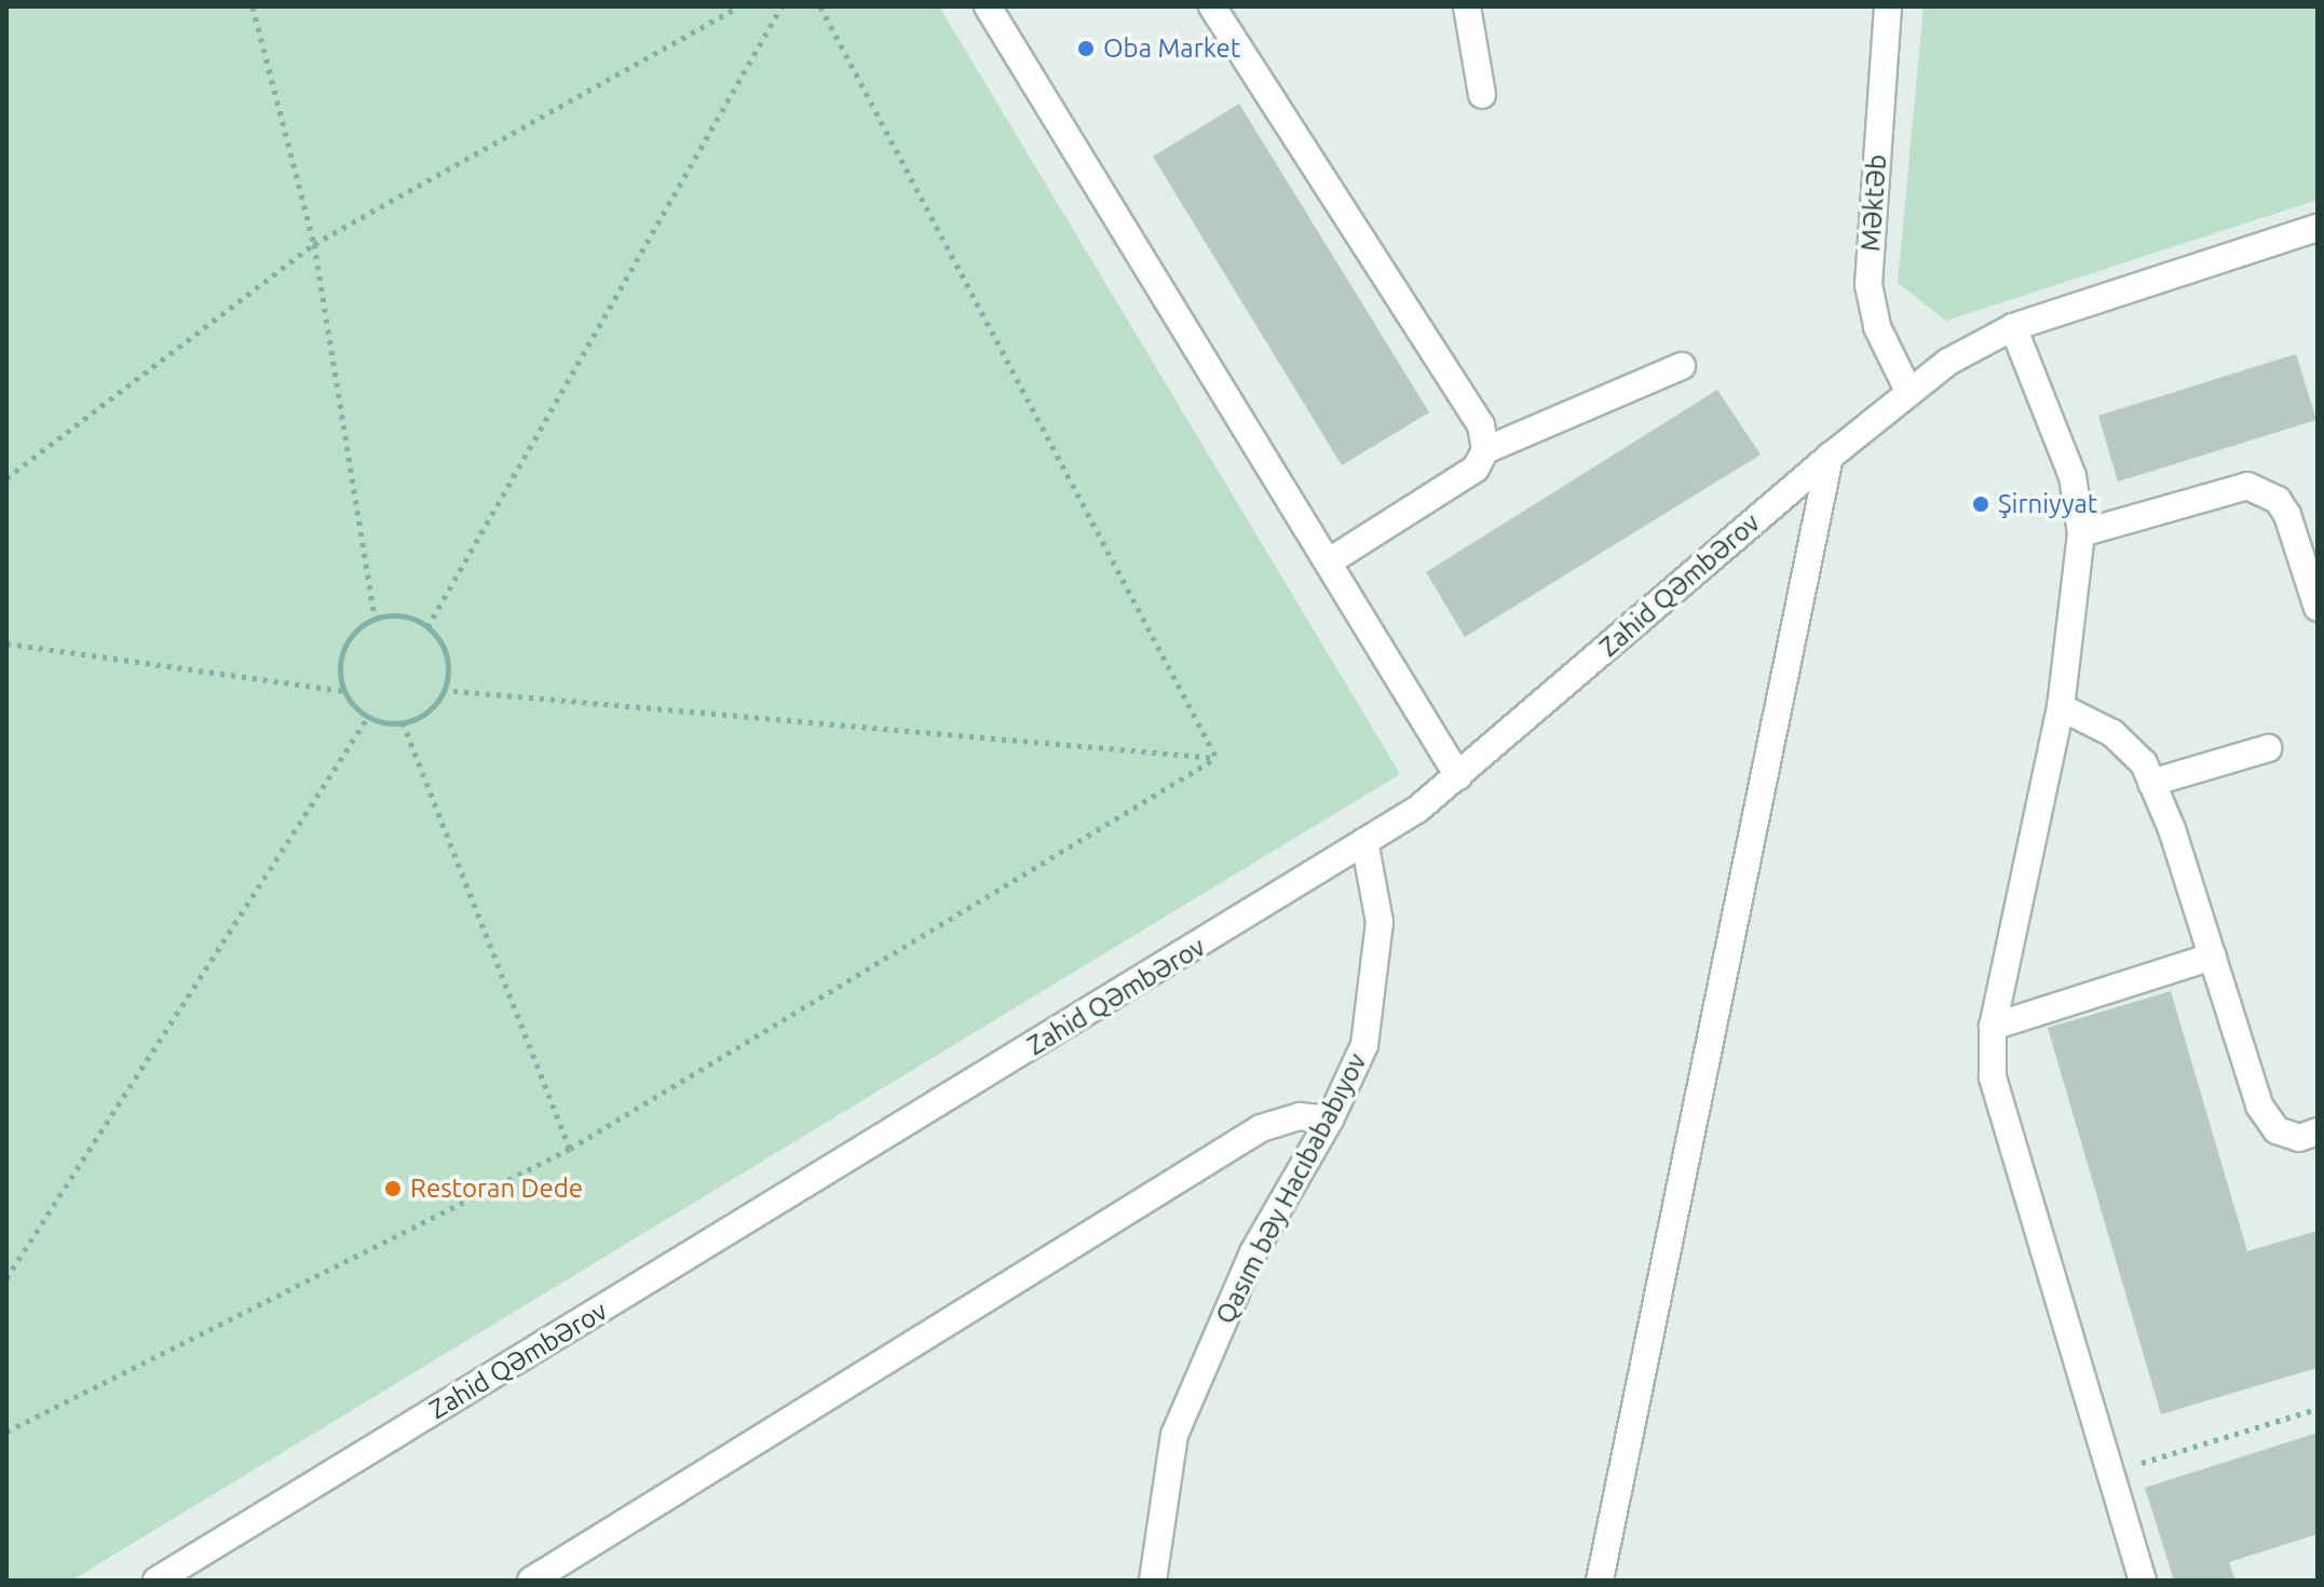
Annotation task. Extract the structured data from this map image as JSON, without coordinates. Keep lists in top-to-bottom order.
{
  "streets": {
    "street": ["Məktəb", "Zahid Qəmbərov", "Qasım bəy Hacıbababıyov"]
  },
  "crossings": [
    ["Məktəb", "Zahid Qəmbərov"],
    ["Zahid Qəmbərov", "Qasım bəy Hacıbababıyov"]
  ],
  "places": ["Oba Market", "Şirniyyat", "Restoran Dede"]
}
